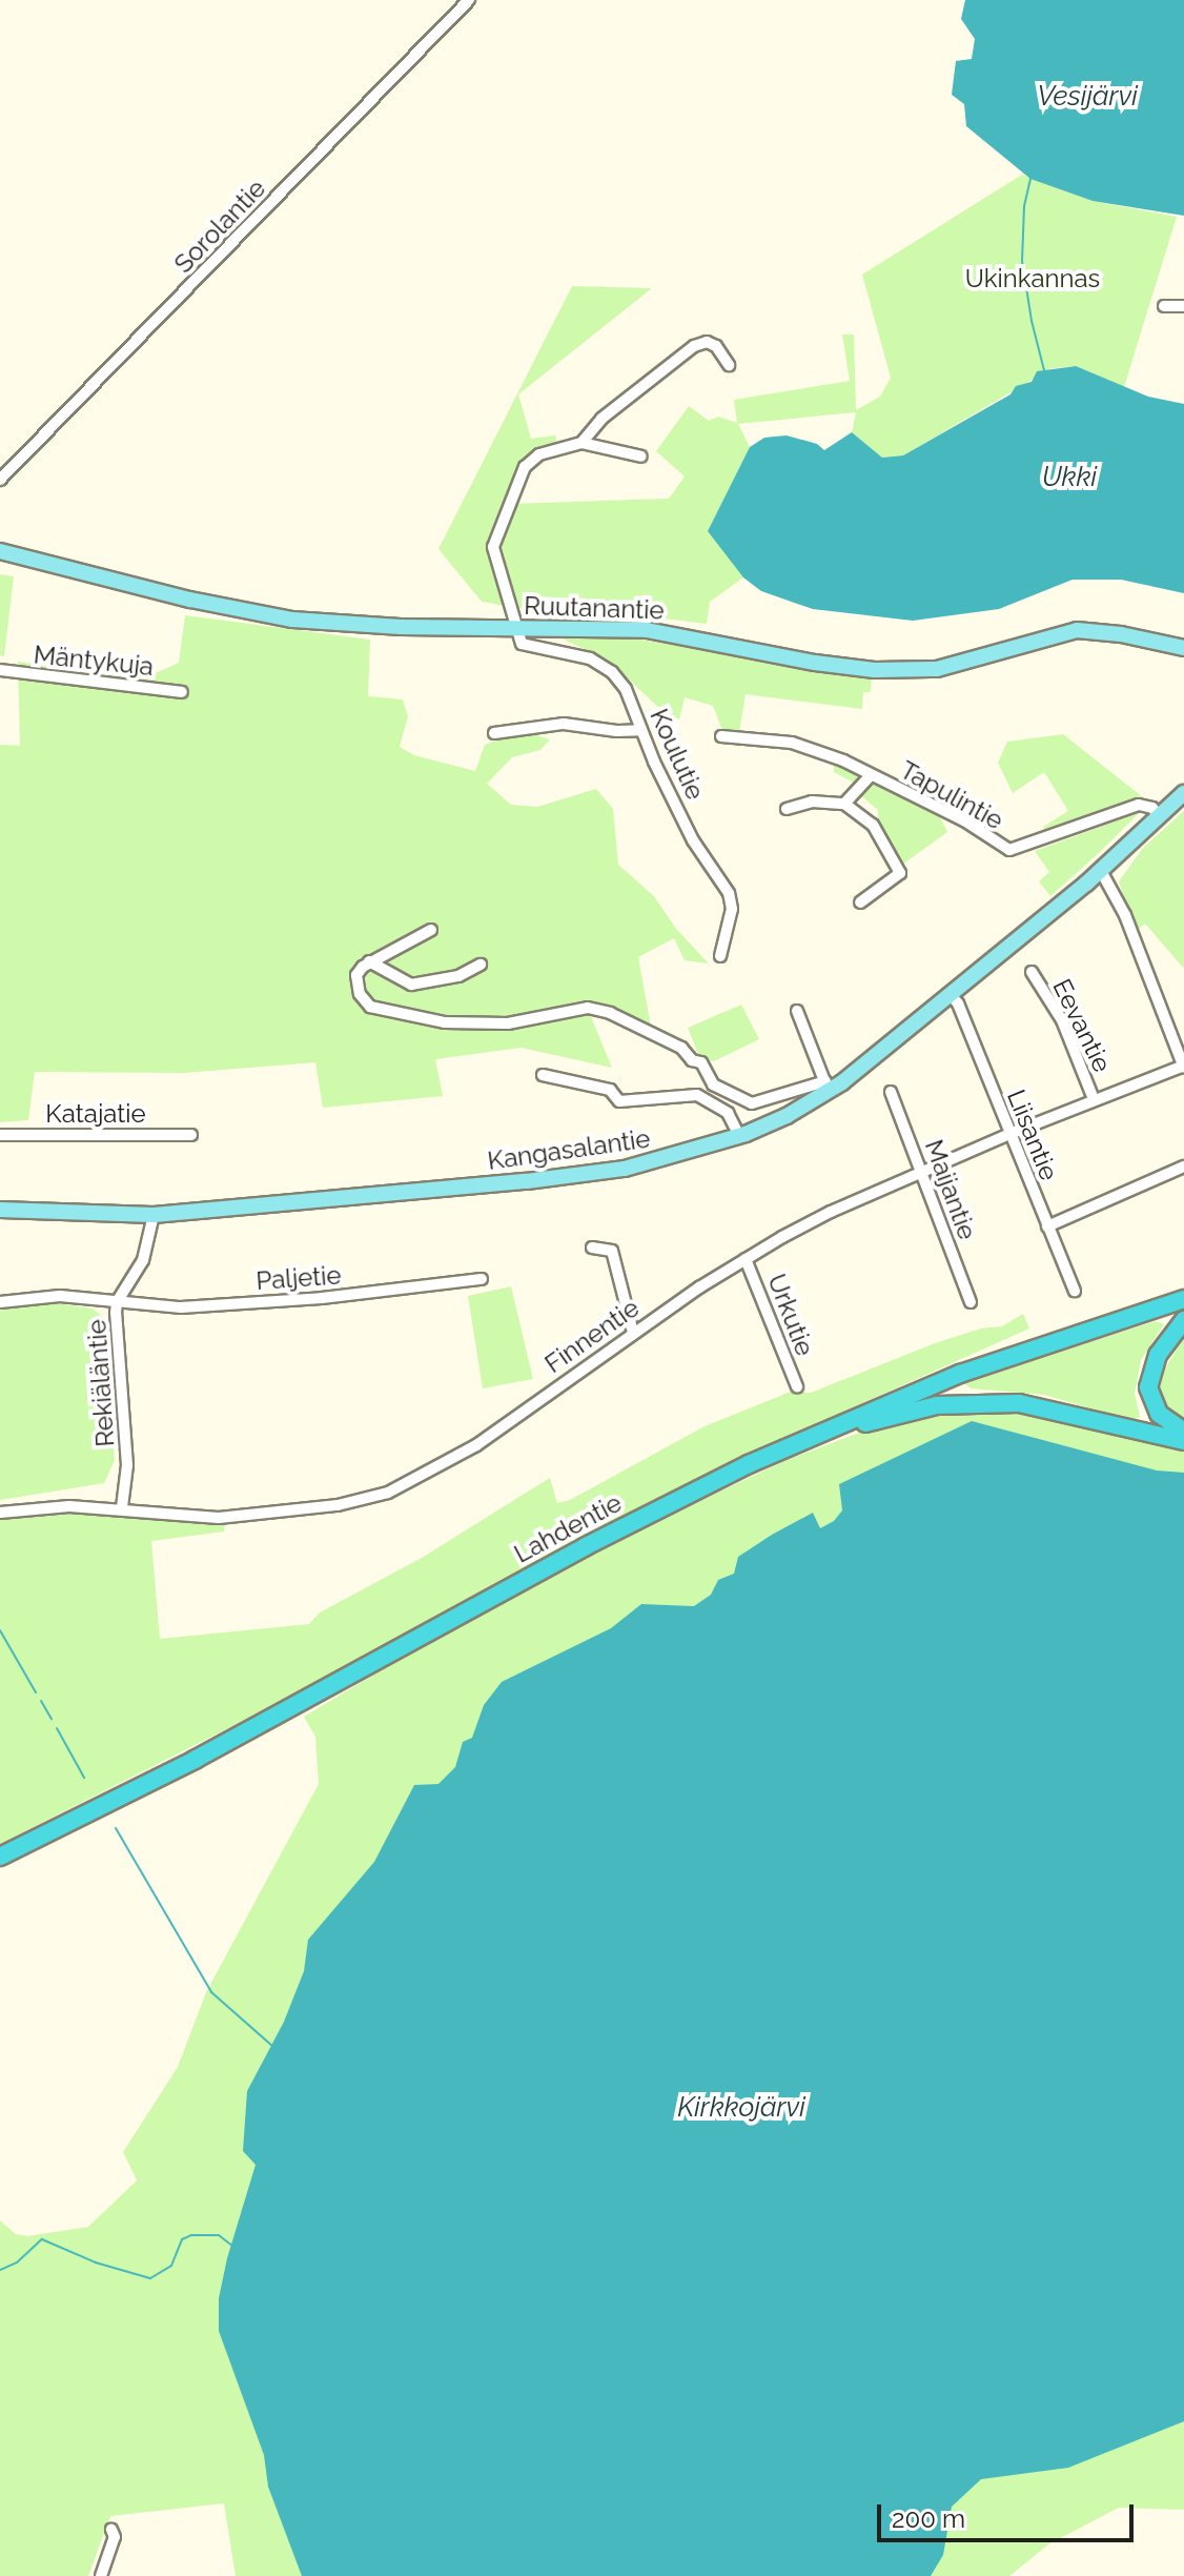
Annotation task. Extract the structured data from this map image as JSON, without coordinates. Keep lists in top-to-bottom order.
{
  "streets": {
    "highway": ["Lahdentie"],
    "main road": ["Ruutanantie", "Kangasalantie"],
    "street": [
      "Sorolantie",
      "Mäntykuja",
      "Koulutie",
      "Tapulintie",
      "Eevantie",
      "Katajatie",
      "Liisantie",
      "Maijantie",
      "Paljetie",
      "Urkutie",
      "Finnentie",
      "Rekiäläntie"
    ]
  },
  "crossings": [
    ["Ruutanantie", "Koulutie"],
    ["Tapulintie", "Kangasalantie"],
    ["Eevantie", "Finnentie"],
    ["Liisantie", "Kangasalantie"],
    ["Liisantie", "Finnentie"],
    ["Kangasalantie", "Rekiäläntie"],
    ["Maijantie", "Finnentie"],
    ["Paljetie", "Rekiäläntie"],
    ["Urkutie", "Finnentie"],
    ["Finnentie", "Rekiäläntie"]
  ],
  "water": ["Vesijärvi", "Ukki", "Kirkkojärvi"],
  "parks": ["Ukinkannas"],
  "scale_bar": "200 m"
}
